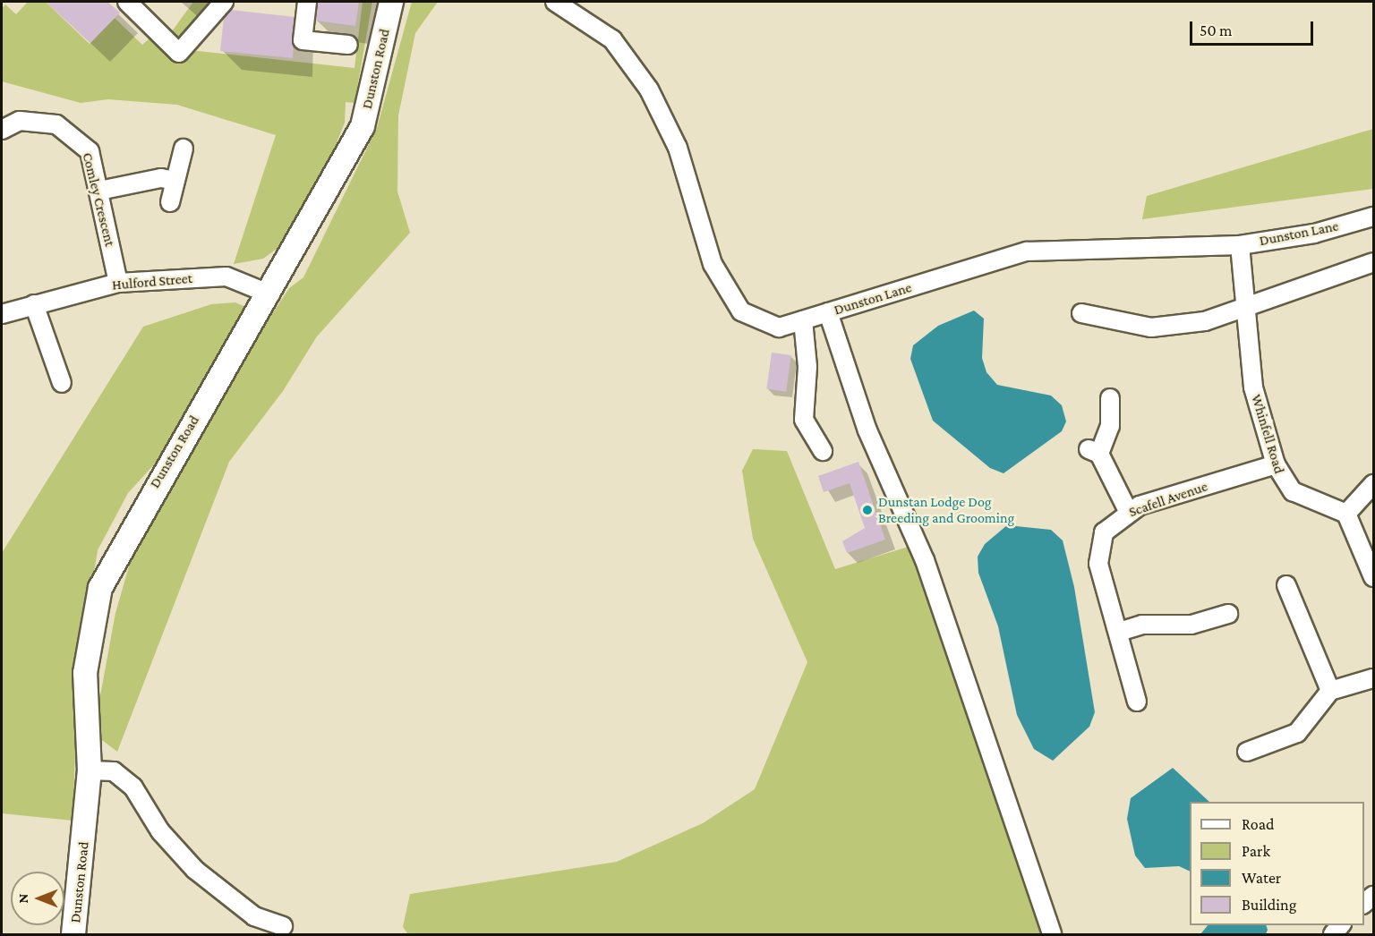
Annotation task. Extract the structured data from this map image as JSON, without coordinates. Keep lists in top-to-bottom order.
{
  "streets": {
    "main road": ["Dunston Road"],
    "street": [
      "Comley Crescent",
      "Dunston Lane",
      "Hulford Street",
      "Whinfell Road",
      "Scafell Avenue"
    ]
  },
  "crossings": [
    ["Dunston Road", "Hulford Street"],
    ["Comley Crescent", "Hulford Street"],
    ["Dunston Lane", "Whinfell Road"],
    ["Whinfell Road", "Scafell Avenue"]
  ],
  "places": ["Dunstan Lodge Dog Breeding and Grooming"],
  "legend": [
    "Road",
    "Park",
    "Water",
    "Building"
  ],
  "scale_bar": "50 m",
  "north": "left"
}
